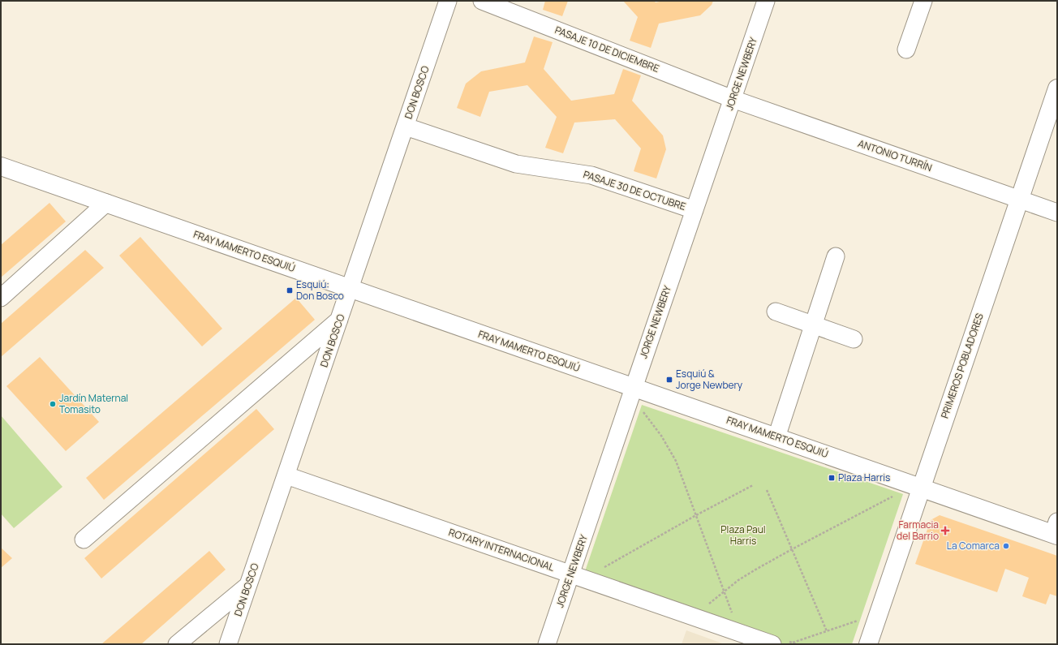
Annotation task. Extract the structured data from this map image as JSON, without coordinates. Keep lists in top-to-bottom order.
{
  "streets": {
    "street": [
      "PASAJE 10 DE DICIEMBRE",
      "JORGE NEWBERY",
      "DON BOSCO",
      "ANTONIO TURRÍN",
      "PASAJE 30 DE OCTUBRE",
      "FRAY MAMERTO ESQUIÚ",
      "PRIMEROS POBLADORES",
      "ROTARY INTERNACIONAL"
    ]
  },
  "crossings": [
    ["PASAJE 10 DE DICIEMBRE", "JORGE NEWBERY"],
    ["PASAJE 10 DE DICIEMBRE", "ANTONIO TURRÍN"],
    ["JORGE NEWBERY", "ANTONIO TURRÍN"],
    ["JORGE NEWBERY", "PASAJE 30 DE OCTUBRE"],
    ["JORGE NEWBERY", "FRAY MAMERTO ESQUIÚ"],
    ["JORGE NEWBERY", "ROTARY INTERNACIONAL"],
    ["DON BOSCO", "PASAJE 30 DE OCTUBRE"],
    ["DON BOSCO", "FRAY MAMERTO ESQUIÚ"],
    ["DON BOSCO", "ROTARY INTERNACIONAL"],
    ["ANTONIO TURRÍN", "PRIMEROS POBLADORES"],
    ["FRAY MAMERTO ESQUIÚ", "PRIMEROS POBLADORES"]
  ],
  "parks": ["Plaza Paul Harris"],
  "places": {
    "transit": ["Esquiú: Don Bosco", "Esquiú & Jorge Newbery", "Plaza Harris"],
    "other": ["Jardín Maternal Tomasito", "La Comarca"],
    "health": ["Farmacia del Barrio"]
  }
}
